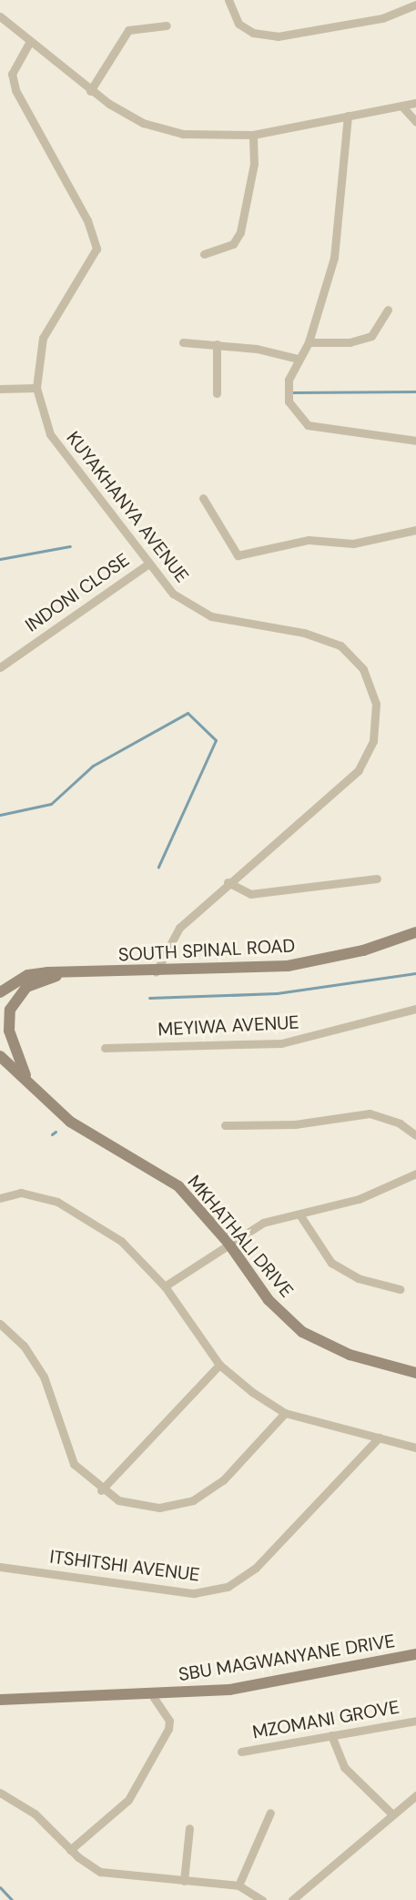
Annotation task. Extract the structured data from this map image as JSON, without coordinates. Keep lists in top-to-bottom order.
{
  "streets": {
    "street": [
      "KUYAKHANYA AVENUE",
      "INDONI CLOSE",
      "SOUTH SPINAL ROAD",
      "MEYIWA AVENUE",
      "MKHATHALI DRIVE",
      "ITSHITSHI AVENUE",
      "SBU MAGWANYANE DRIVE",
      "MZOMANI GROVE"
    ]
  },
  "crossings": [
    ["KUYAKHANYA AVENUE", "INDONI CLOSE"],
    ["KUYAKHANYA AVENUE", "SOUTH SPINAL ROAD"]
  ]
}
